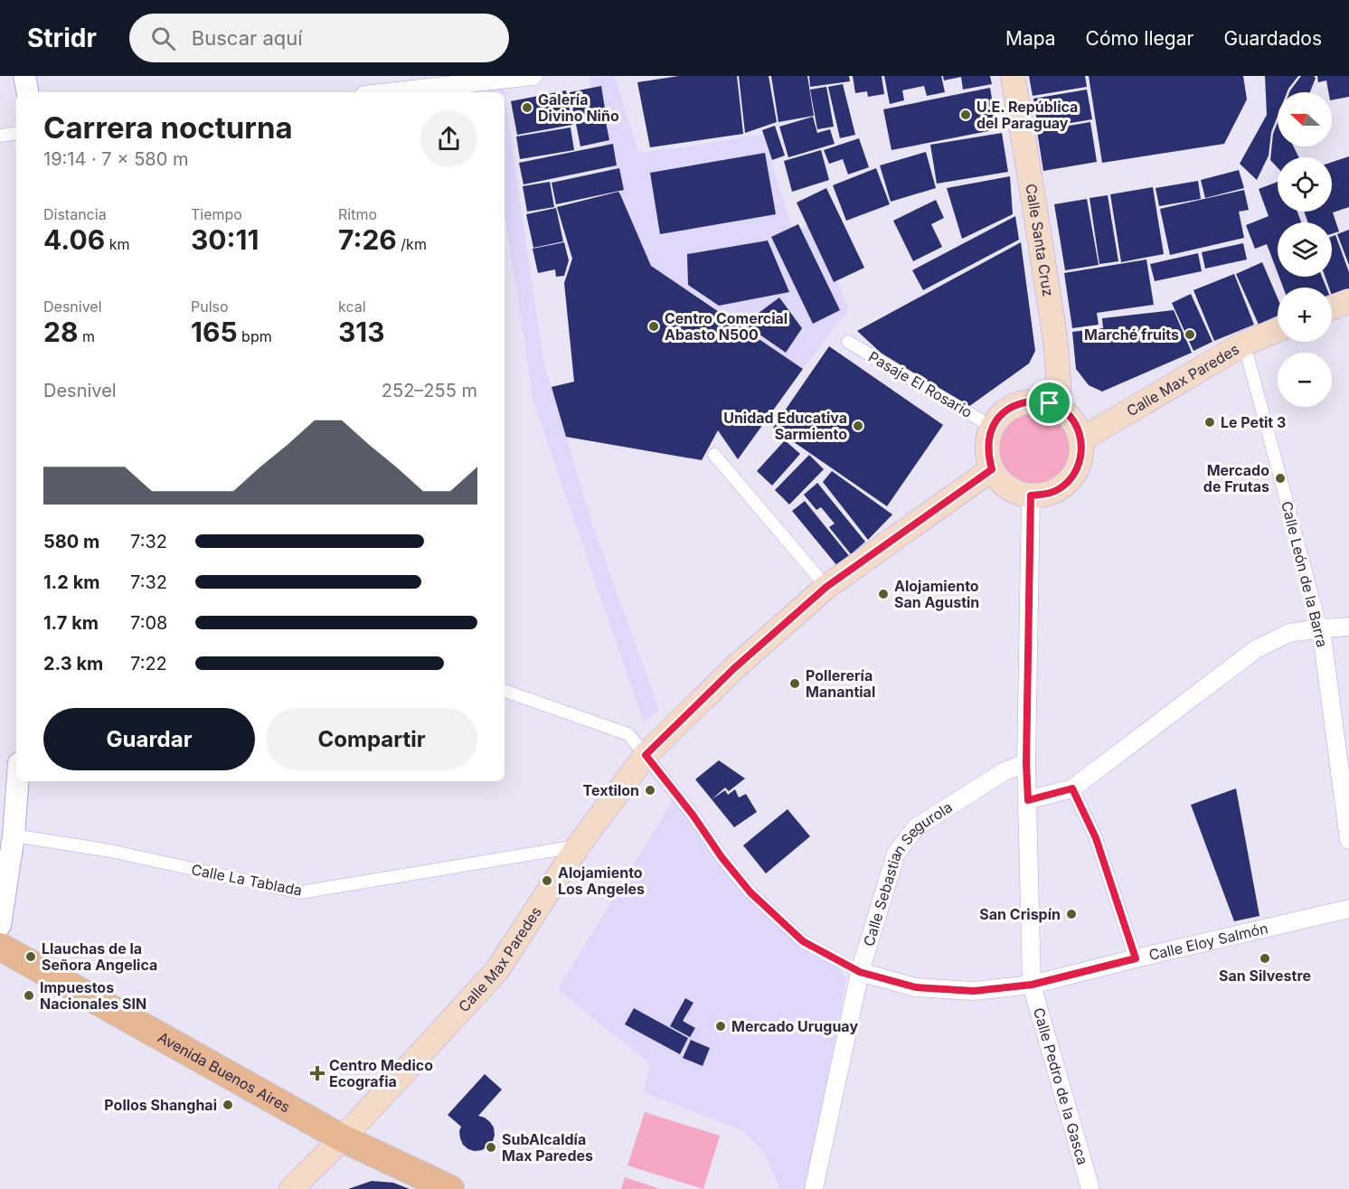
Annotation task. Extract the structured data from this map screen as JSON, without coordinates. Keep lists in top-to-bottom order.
{
  "streets": {
    "main road": ["Calle Santa Cruz", "Calle Max Paredes", "Avenida Buenos Aires"],
    "street": [
      "Pasaje El Rosario",
      "Calle León de la Barra",
      "Calle Sebastian Segurola",
      "Calle La Tablada",
      "Calle Eloy Salmón",
      "Calle Pedro de la Gasca"
    ]
  },
  "crossings": [
    ["Calle Santa Cruz", "Calle Max Paredes"],
    ["Calle Santa Cruz", "Pasaje El Rosario"],
    ["Calle Santa Cruz", "Calle Pedro de la Gasca"],
    ["Calle Max Paredes", "Pasaje El Rosario"],
    ["Calle Max Paredes", "Calle León de la Barra"],
    ["Calle Max Paredes", "Calle La Tablada"],
    ["Calle Max Paredes", "Calle Eloy Salmón"],
    ["Calle Max Paredes", "Avenida Buenos Aires"],
    ["Calle Max Paredes", "Calle Pedro de la Gasca"],
    ["Pasaje El Rosario", "Calle Pedro de la Gasca"],
    ["Calle Sebastian Segurola", "Calle Eloy Salmón"],
    ["Calle Sebastian Segurola", "Calle Pedro de la Gasca"],
    ["Calle Eloy Salmón", "Calle Pedro de la Gasca"]
  ],
  "places": {
    "other": [
      "Galería Divino Niño",
      "U.E. República del Paraguay",
      "Centro Comercial Abasto N500",
      "Marché fruits",
      "Le Petit 3",
      "Unidad Educativa Sarmiento",
      "Mercado de Frutas",
      "Alojamiento San Agustin",
      "Pollerería Manantial",
      "Textilon",
      "Alojamiento Los Angeles",
      "San Crispín",
      "Llauchas de la Señora Angelica",
      "San Silvestre",
      "Impuestos Nacionales SIN",
      "Mercado Uruguay",
      "Pollos Shanghai",
      "SubAlcaldía Max Paredes"
    ],
    "health": ["Centro Medico Ecografia"]
  },
  "north": "left",
  "page": {
    "header": "Stridr",
    "search": "Buscar aquí",
    "nav": ["Mapa", "Cómo llegar", "Guardados"],
    "map_buttons": ["+", "−"],
    "heading": ["Carrera nocturna", "19:14 · 7 × 580 m"],
    "stats": [
      ["Distancia", "4.06 km"],
      ["Tiempo", "30:11"],
      ["Ritmo", "7:26 /km"],
      ["Desnivel", "28 m"],
      ["Pulso", "165 bpm"],
      ["kcal", "313"]
    ],
    "chart": ["Desnivel", "252–255 m"],
    "list": [
      {
        "name": "580 m",
        "note": "7:32"
      },
      {
        "name": "1.2 km",
        "note": "7:32"
      },
      {
        "name": "1.7 km",
        "note": "7:08"
      },
      {
        "name": "2.3 km",
        "note": "7:22"
      }
    ],
    "buttons": ["Guardar", "Compartir"]
  }
}
